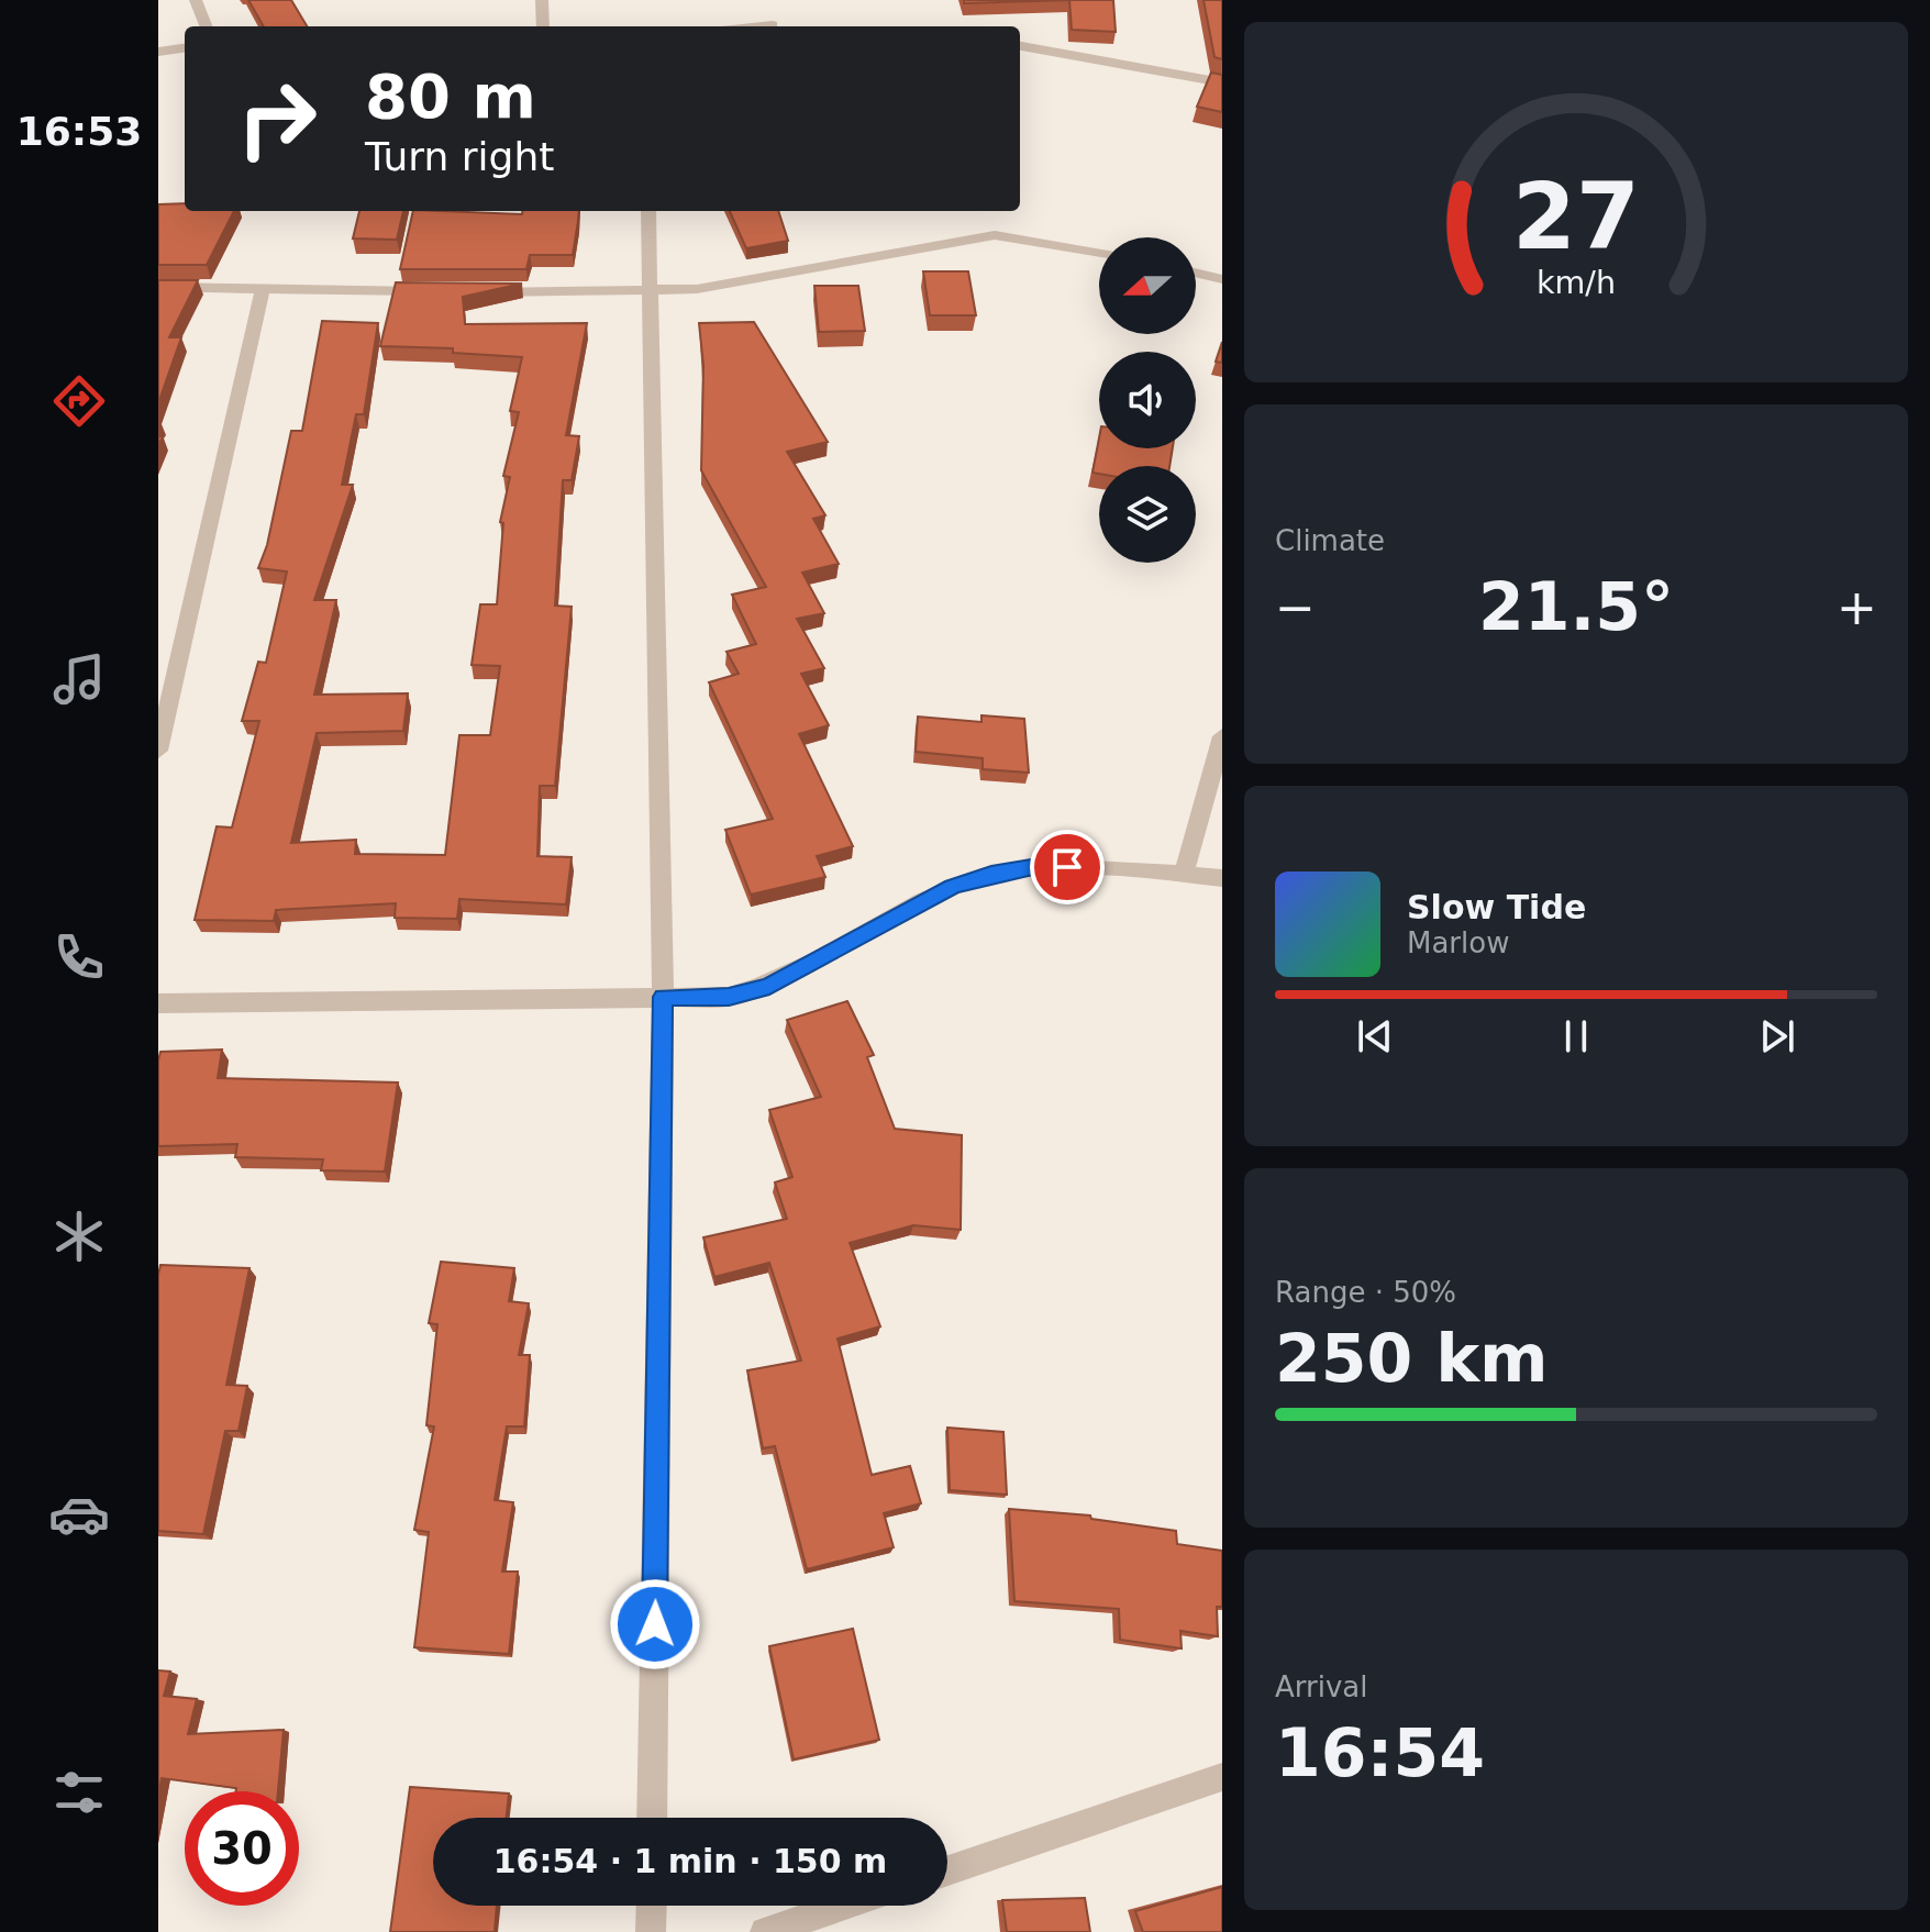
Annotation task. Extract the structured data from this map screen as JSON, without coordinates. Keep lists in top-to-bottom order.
{
  "north": "left",
  "page": {
    "tabs": "16:53",
    "turn": ["80 m", "Turn right"],
    "tile": [
      "Climate",
      ["Range · 50%", "250 km"],
      ["Arrival", "16:54"]
    ],
    "heat": ["−", "21.5°", "+"],
    "song": ["Slow Tide", "Marlow"],
    "limit": "30",
    "trip": "16:54 · 1 min · 150 m",
    "gauge": ["27", "km/h"]
  }
}
